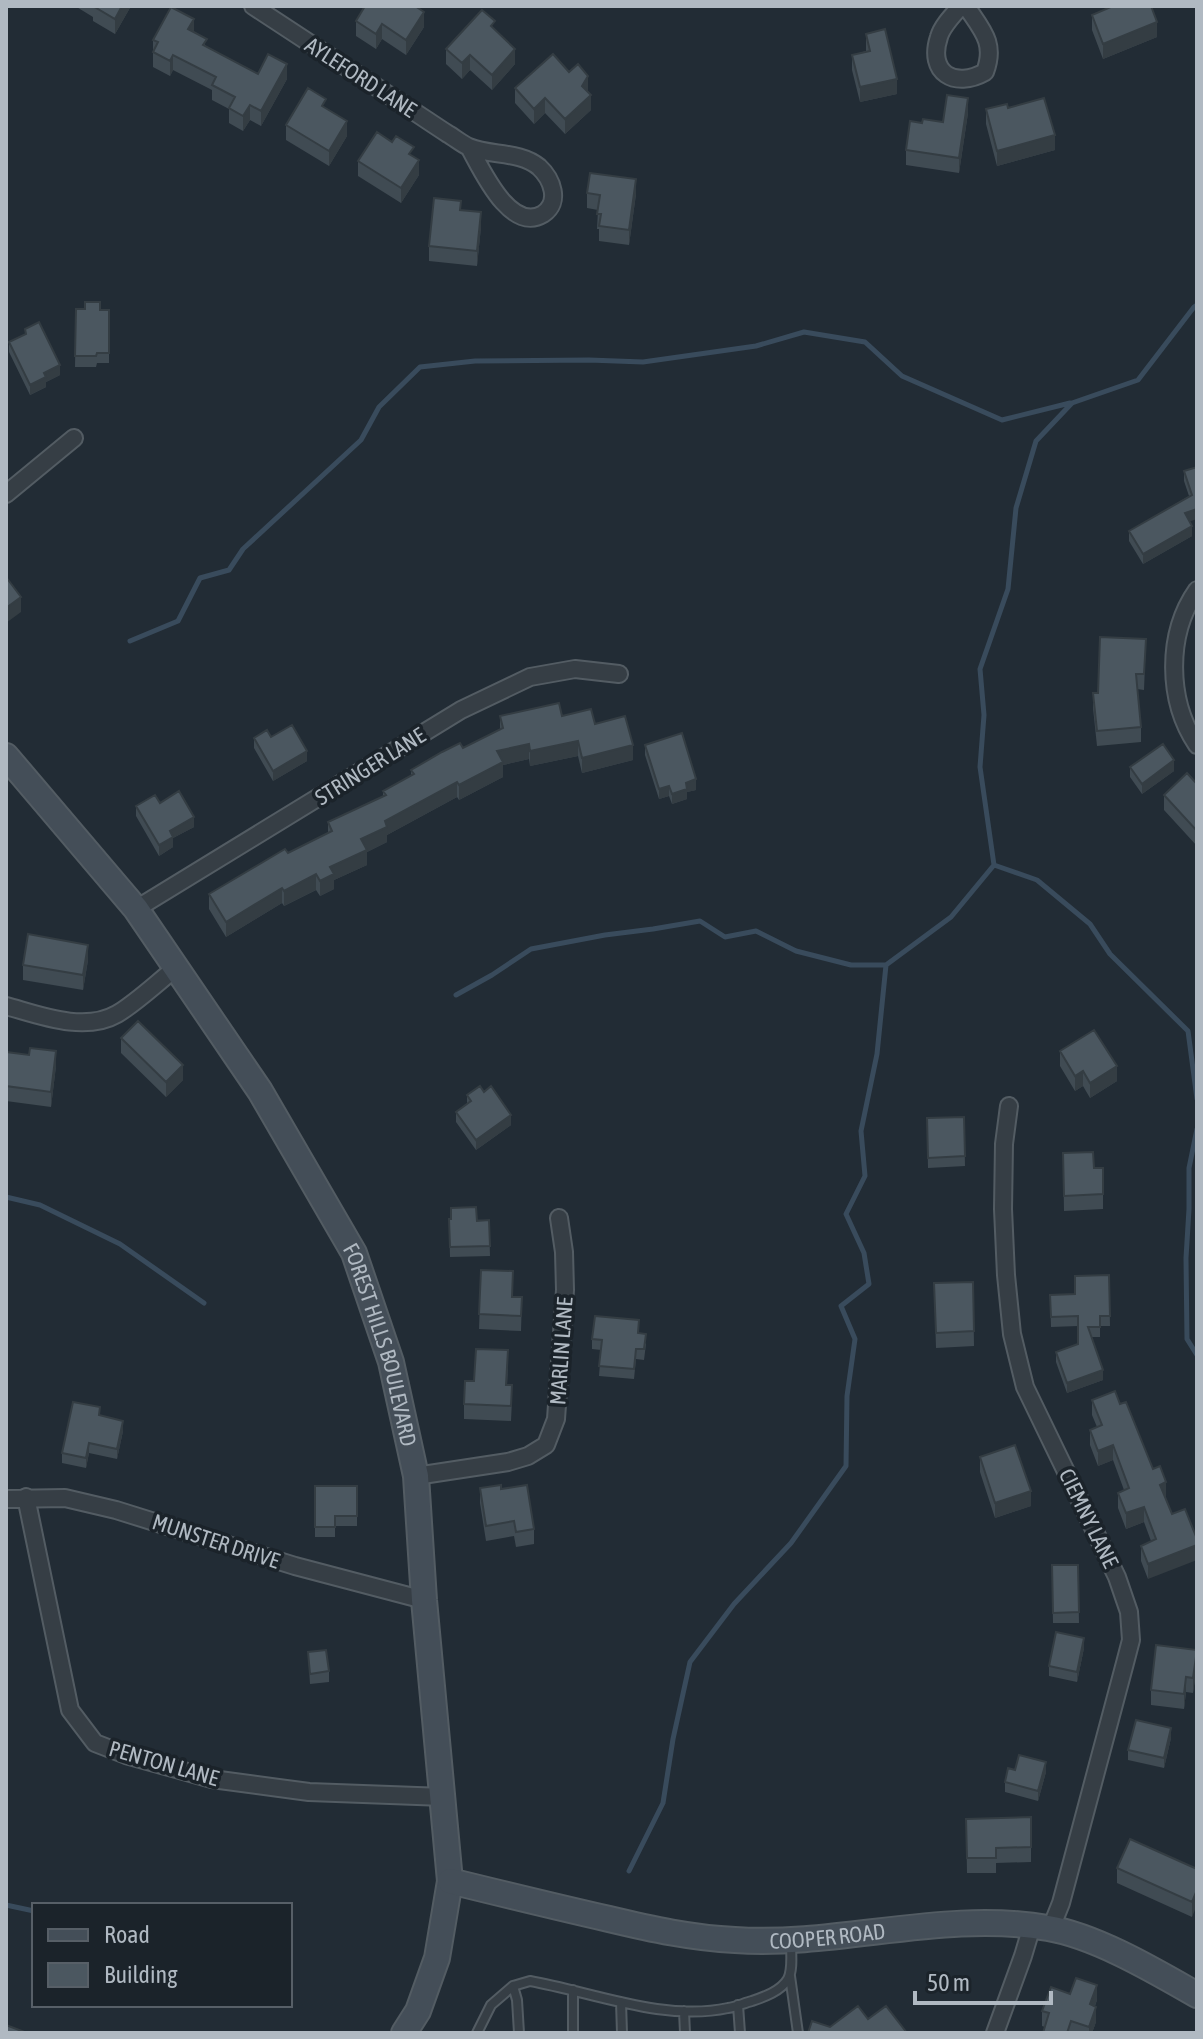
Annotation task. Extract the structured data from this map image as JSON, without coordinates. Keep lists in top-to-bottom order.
{
  "streets": {
    "main road": ["FOREST HILLS BOULEVARD", "COOPER ROAD"],
    "street": [
      "AYLEFORD LANE",
      "STRINGER LANE",
      "MARLIN LANE",
      "CIEMNY LANE",
      "MUNSTER DRIVE",
      "PENTON LANE"
    ]
  },
  "crossings": [
    ["STRINGER LANE", "FOREST HILLS BOULEVARD"],
    ["FOREST HILLS BOULEVARD", "MARLIN LANE"],
    ["FOREST HILLS BOULEVARD", "MUNSTER DRIVE"],
    ["FOREST HILLS BOULEVARD", "PENTON LANE"],
    ["FOREST HILLS BOULEVARD", "COOPER ROAD"],
    ["CIEMNY LANE", "COOPER ROAD"],
    ["MUNSTER DRIVE", "PENTON LANE"]
  ],
  "legend": ["Road", "Building"],
  "scale_bar": "50 m"
}
